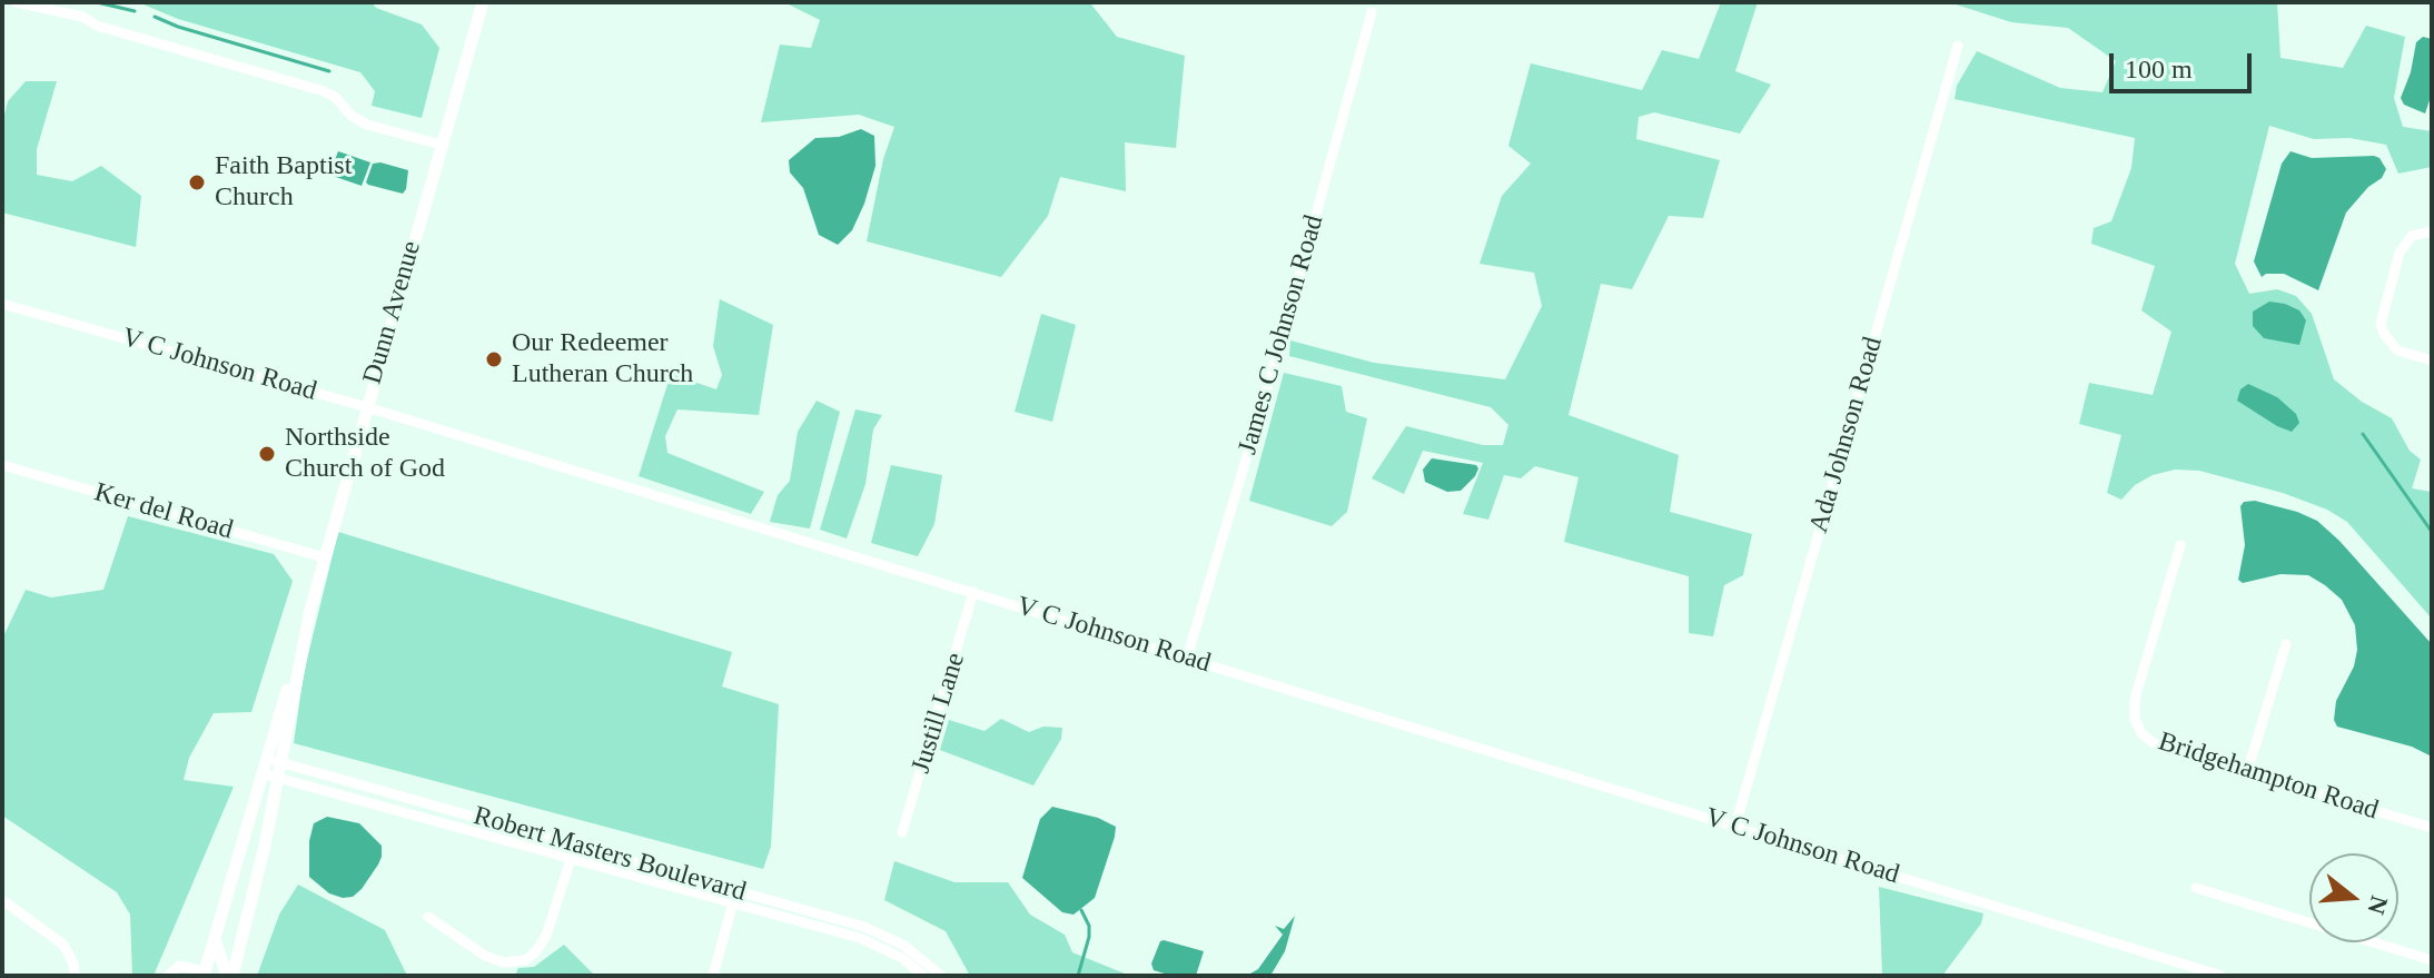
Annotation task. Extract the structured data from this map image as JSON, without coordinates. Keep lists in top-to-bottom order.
{
  "streets": {
    "main road": ["Dunn Avenue"],
    "street": [
      "James C Johnson Road",
      "V C Johnson Road",
      "Ada Johnson Road",
      "Ker del Road",
      "Justill Lane",
      "Bridgehampton Road",
      "Robert Masters Boulevard"
    ]
  },
  "crossings": [
    ["Dunn Avenue", "V C Johnson Road"],
    ["Dunn Avenue", "Ker del Road"],
    ["Dunn Avenue", "Robert Masters Boulevard"],
    ["James C Johnson Road", "V C Johnson Road"],
    ["V C Johnson Road", "Ada Johnson Road"],
    ["V C Johnson Road", "Justill Lane"]
  ],
  "places": ["Faith Baptist Church", "Our Redeemer Lutheran Church", "Northside Church of God"],
  "scale_bar": "100 m",
  "north": "right"
}
